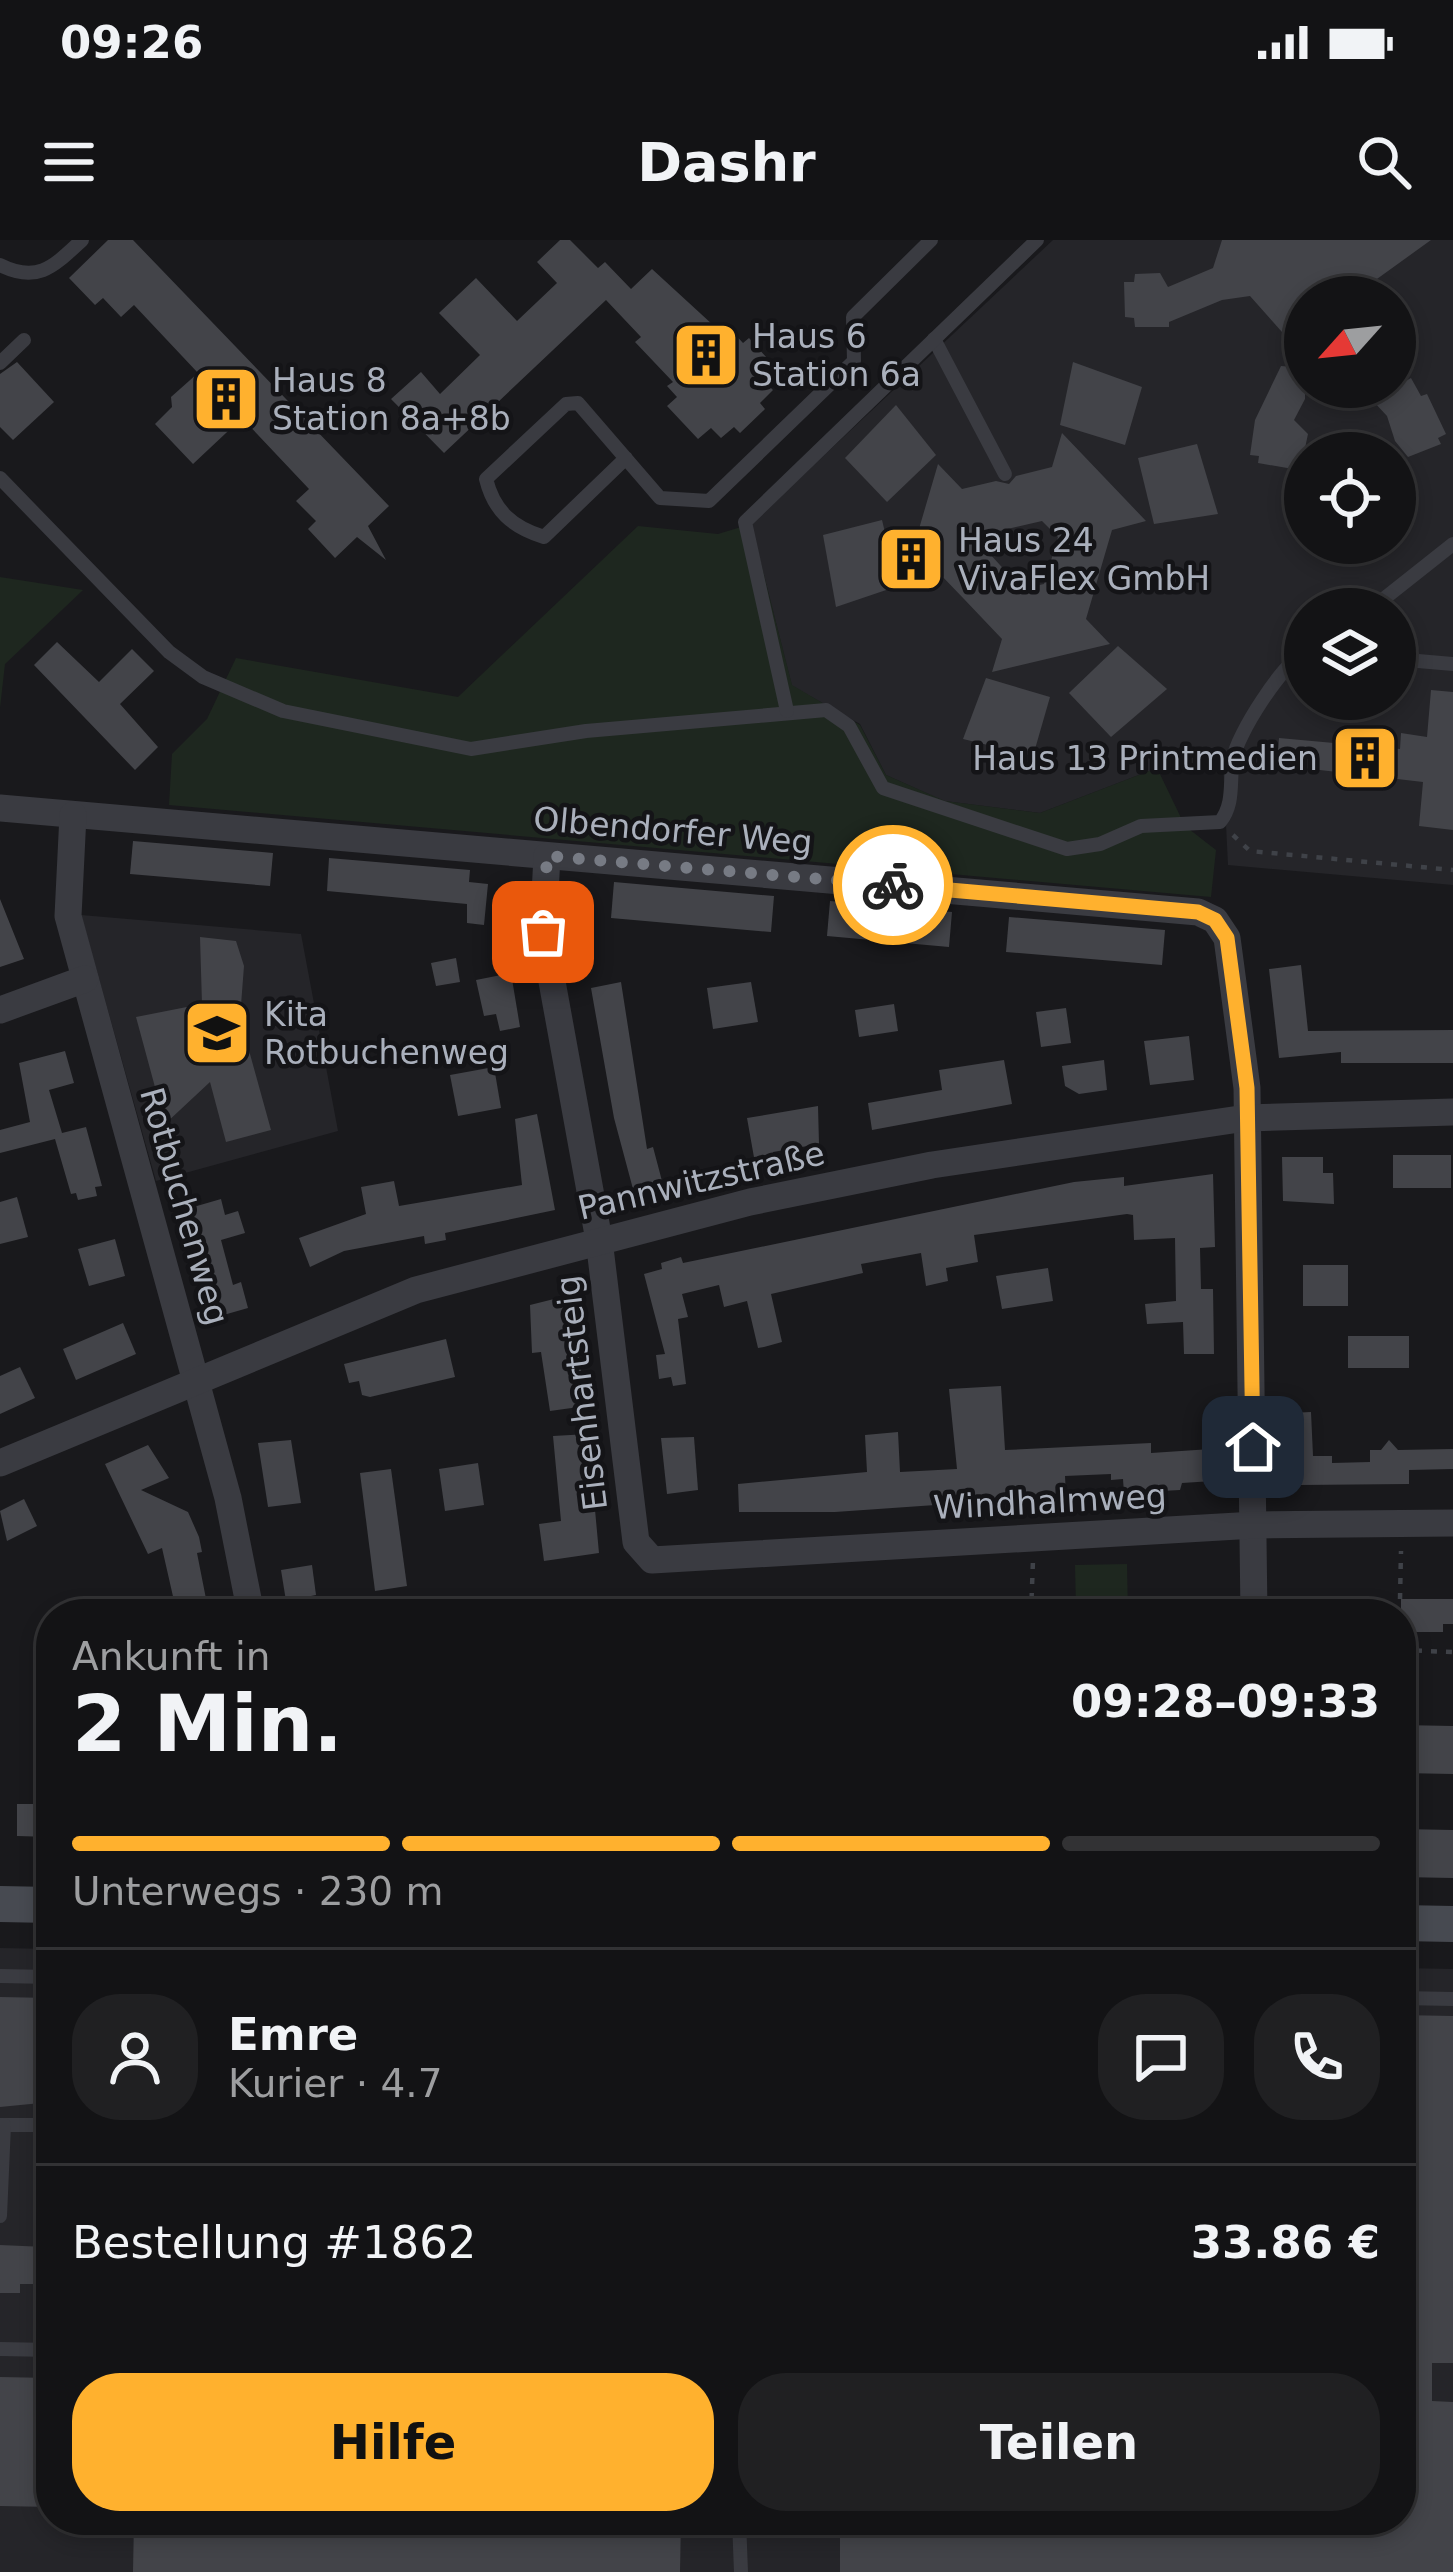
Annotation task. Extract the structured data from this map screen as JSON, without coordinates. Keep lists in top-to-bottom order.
{
  "streets": {
    "street": [
      "Olbendorfer Weg",
      "Pannwitzstraße",
      "Rotbuchenweg",
      "Eisenhartsteig",
      "Windhalmweg"
    ]
  },
  "crossings": [
    ["Olbendorfer Weg", "Pannwitzstraße"],
    ["Olbendorfer Weg", "Rotbuchenweg"],
    ["Olbendorfer Weg", "Eisenhartsteig"],
    ["Olbendorfer Weg", "Windhalmweg"],
    ["Pannwitzstraße", "Rotbuchenweg"],
    ["Pannwitzstraße", "Eisenhartsteig"],
    ["Eisenhartsteig", "Windhalmweg"]
  ],
  "places": {
    "building": [
      "Haus 6 Station 6a",
      "Haus 8 Station 8a+8b",
      "Haus 24 VivaFlex GmbH",
      "Haus 13 Printmedien"
    ],
    "school or university": ["Kita Rotbuchenweg"]
  },
  "north": "bottom left",
  "page": {
    "status": "09:26",
    "header": "Dashr",
    "heading": ["2 Min.", "Ankunft in", "09:28–09:33"],
    "panel": [
      "Emre",
      "Kurier · 4.7",
      "Bestellung #1862",
      "33.86 €"
    ],
    "bar": "Unterwegs · 230 m",
    "buttons": ["Hilfe", "Teilen"]
  }
}
